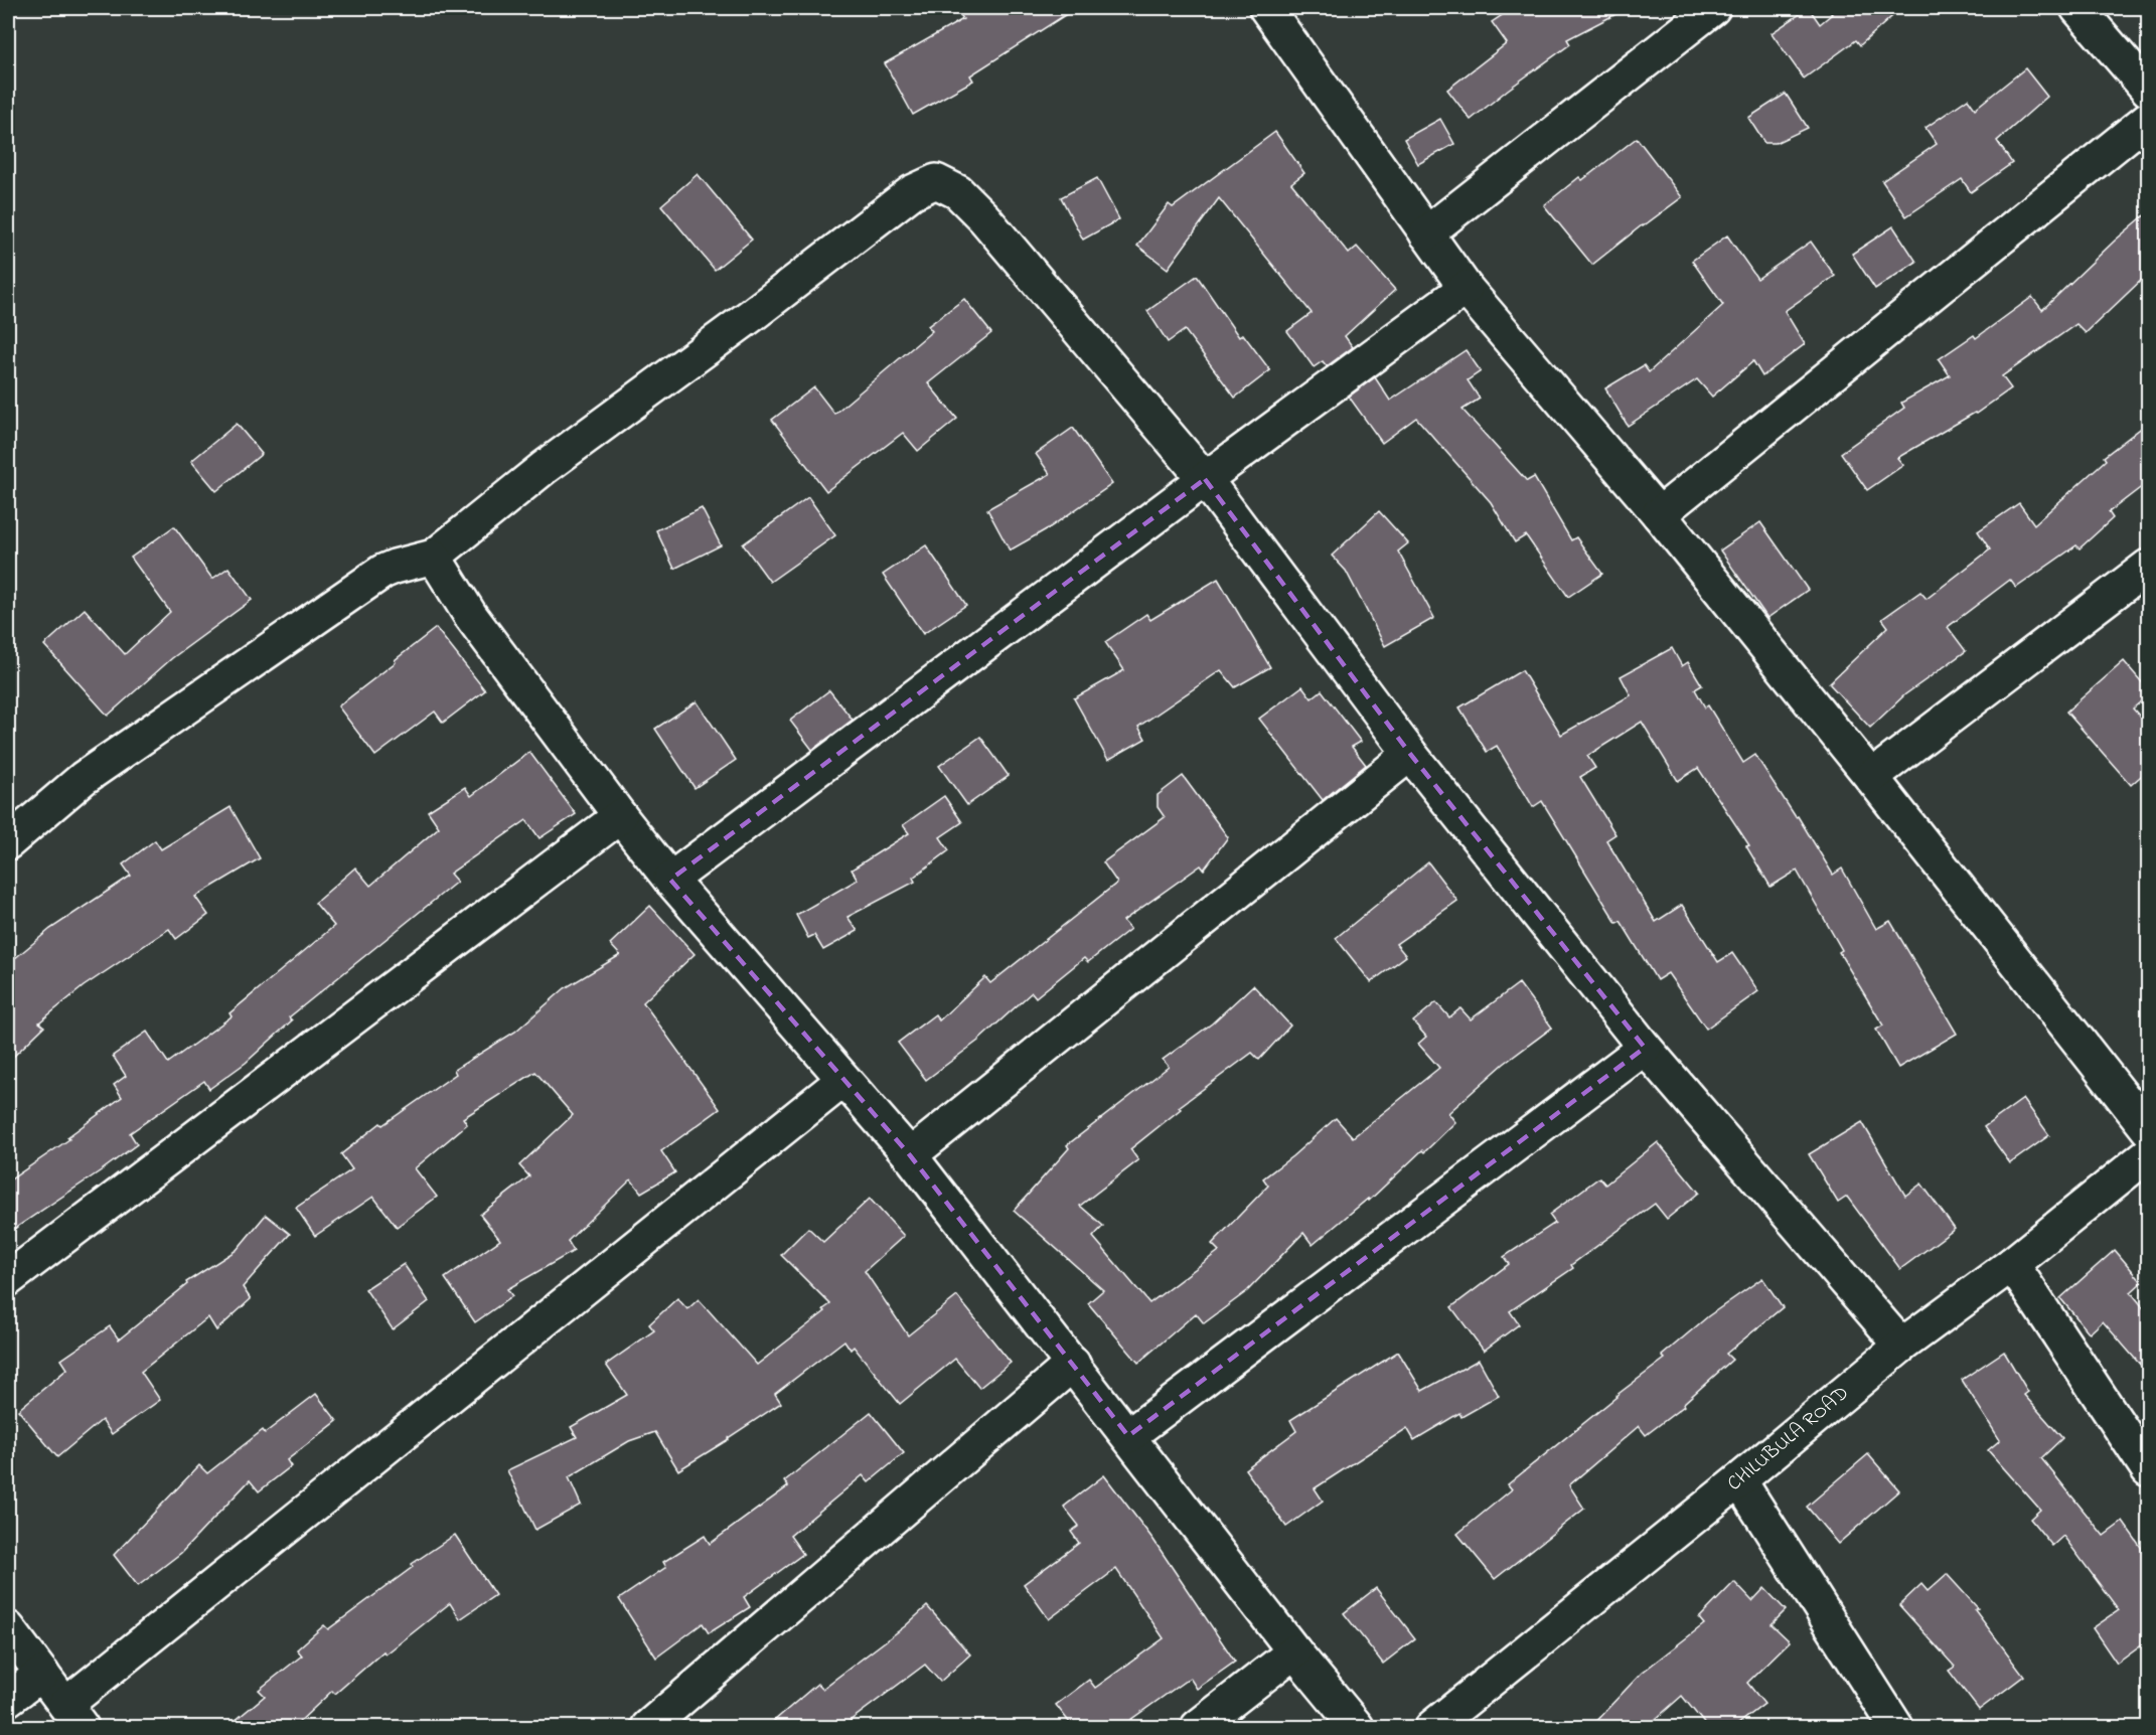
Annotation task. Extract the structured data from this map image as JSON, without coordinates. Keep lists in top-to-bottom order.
{
  "streets": {
    "street": ["CHILUBULA ROAD"]
  }
}
